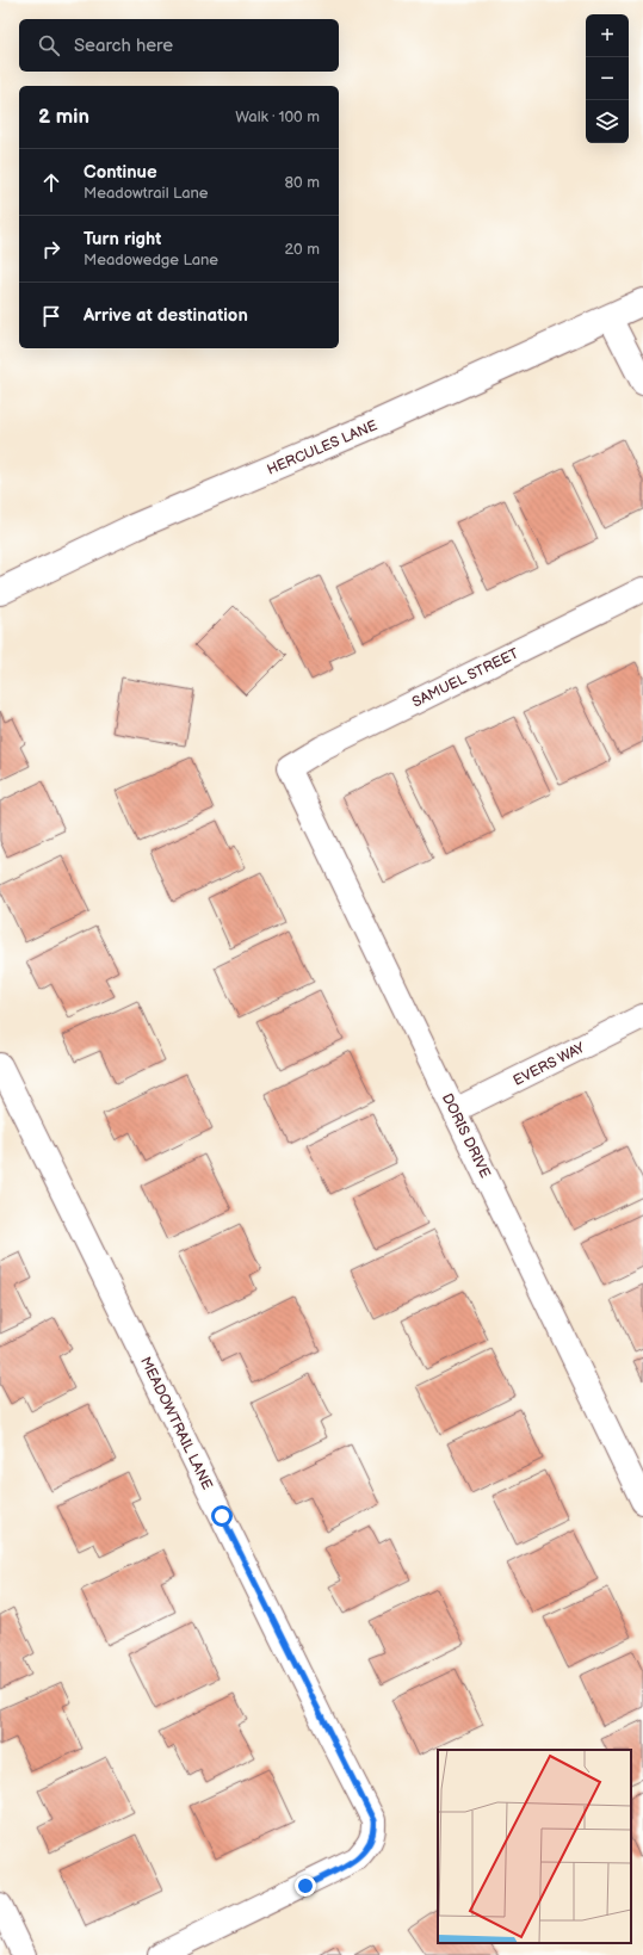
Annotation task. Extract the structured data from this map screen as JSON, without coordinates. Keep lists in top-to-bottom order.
{
  "streets": {
    "street": [
      "HERCULES LANE",
      "SAMUEL STREET",
      "EVERS WAY",
      "DORIS DRIVE",
      "MEADOWTRAIL LANE"
    ]
  },
  "crossings": [
    ["SAMUEL STREET", "DORIS DRIVE"],
    ["EVERS WAY", "DORIS DRIVE"]
  ],
  "page": {
    "map_buttons": ["+", "−"],
    "search": "Search here",
    "heading": ["2 min", "Walk · 100 m"],
    "list": [
      ["Continue", "Meadowtrail Lane", "80 m"],
      ["Turn right", "Meadowedge Lane", "20 m"],
      "Arrive at destination"
    ]
  }
}
